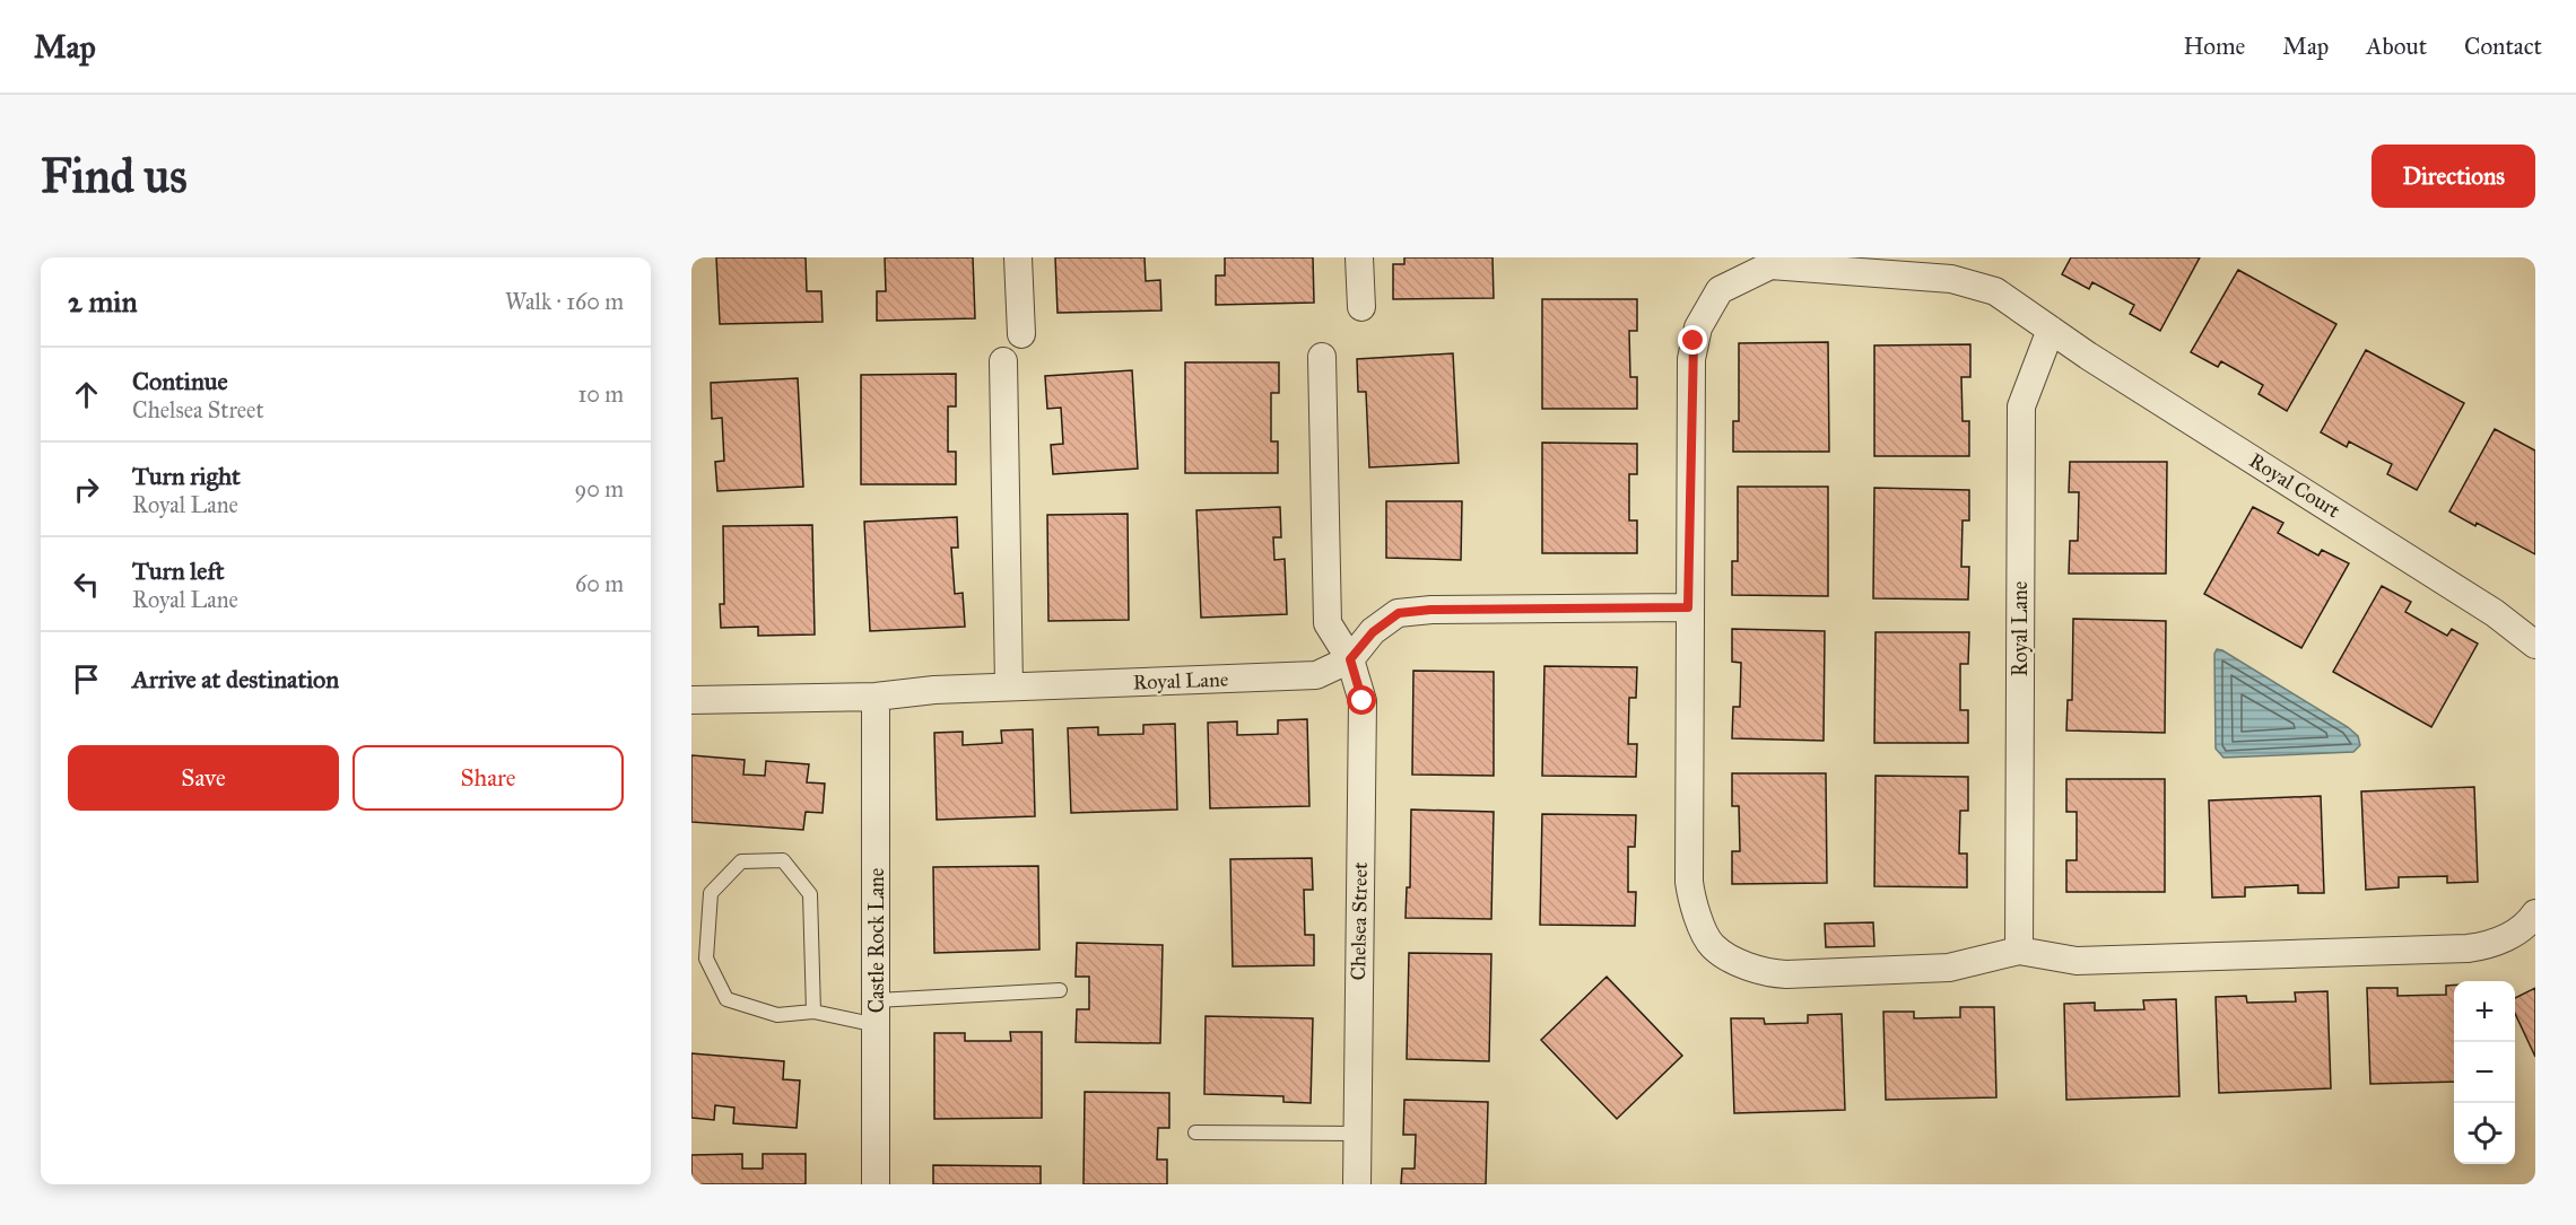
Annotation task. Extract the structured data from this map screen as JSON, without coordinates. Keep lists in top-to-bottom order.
{
  "streets": {
    "street": [
      "Royal Court",
      "Royal Lane",
      "Chelsea Street",
      "Castle Rock Lane"
    ]
  },
  "crossings": [
    ["Royal Court", "Royal Lane"],
    ["Royal Lane", "Chelsea Street"],
    ["Royal Lane", "Castle Rock Lane"]
  ],
  "page": {
    "header": "Map",
    "nav": [
      "Home",
      "Map",
      "About",
      "Contact"
    ],
    "buttons": [
      "Directions",
      ["Save", "Share"]
    ],
    "title": "Find us",
    "heading": ["2 min", "Walk · 160 m"],
    "list": [
      ["Continue", "Chelsea Street", "10 m"],
      ["Turn right", "Royal Lane", "90 m"],
      ["Turn left", "Royal Lane", "60 m"],
      "Arrive at destination"
    ],
    "map_buttons": ["+", "−"]
  }
}
